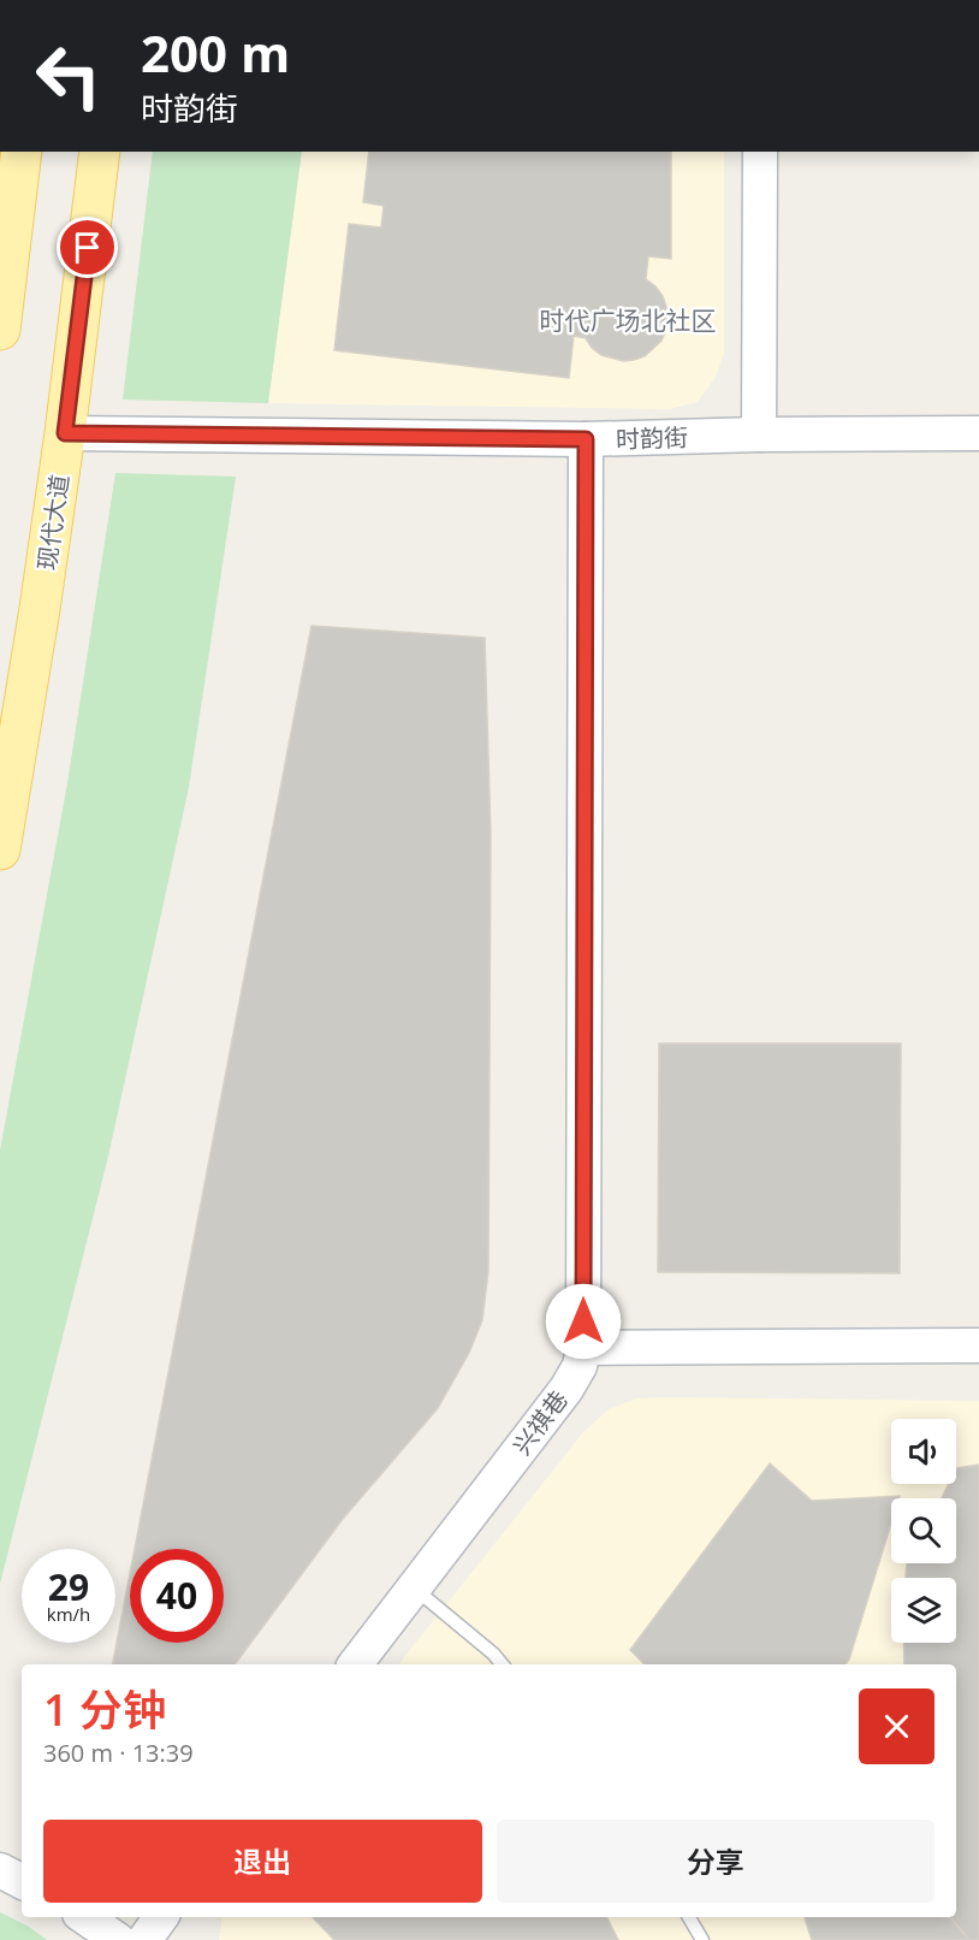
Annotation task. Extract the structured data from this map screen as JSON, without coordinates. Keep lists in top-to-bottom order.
{
  "streets": {
    "main road": ["现代大道"],
    "street": ["时韵街", "兴祺巷"]
  },
  "crossings": [
    ["时韵街", "现代大道"]
  ],
  "districts": ["时代广场北社区"],
  "page": {
    "turn": ["200 m", "时韵街"],
    "speed": "29 km/h",
    "limit": "40",
    "heading": ["1 分钟", "360 m · 13:39"],
    "buttons": ["退出", "分享"]
  }
}
